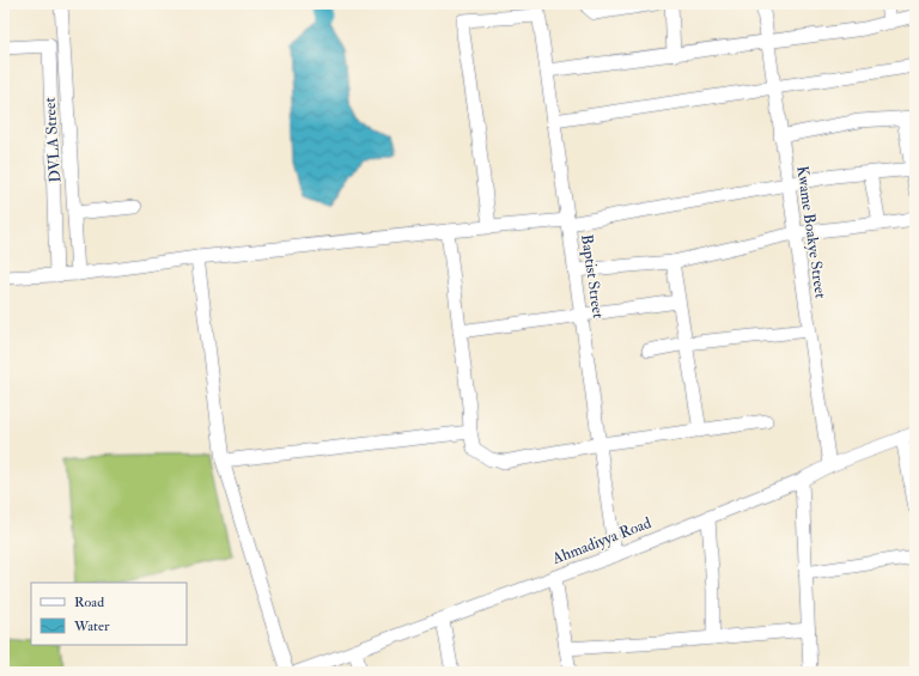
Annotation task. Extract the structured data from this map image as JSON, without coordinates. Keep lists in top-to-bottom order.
{
  "streets": {
    "street": [
      "DVLA Street",
      "Kwame Boakye Street",
      "Baptist Street",
      "Ahmadiyya Road"
    ]
  },
  "crossings": [
    ["Kwame Boakye Street", "Ahmadiyya Road"],
    ["Baptist Street", "Ahmadiyya Road"]
  ],
  "legend": ["Road", "Water"]
}
